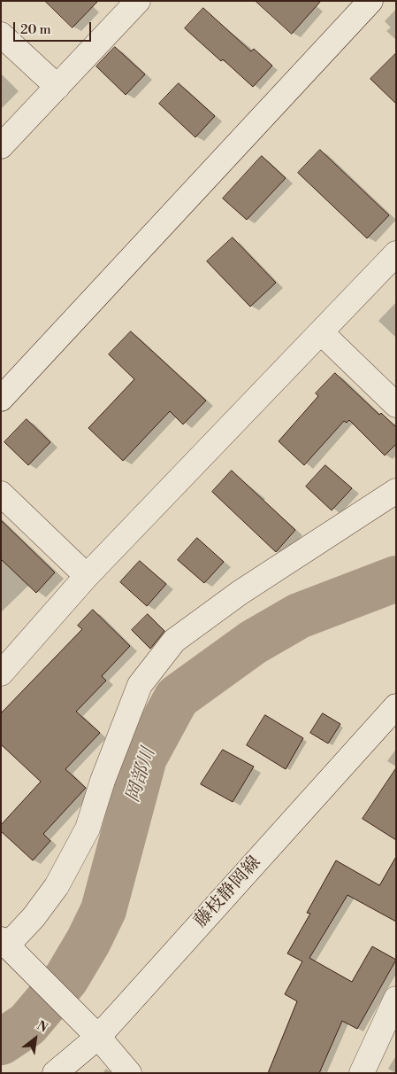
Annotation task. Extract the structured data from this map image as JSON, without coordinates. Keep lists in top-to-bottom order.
{
  "streets": {
    "street": ["藤枝静岡線"]
  },
  "water": ["岡部川"],
  "scale_bar": "20 m",
  "north": "top right"
}
